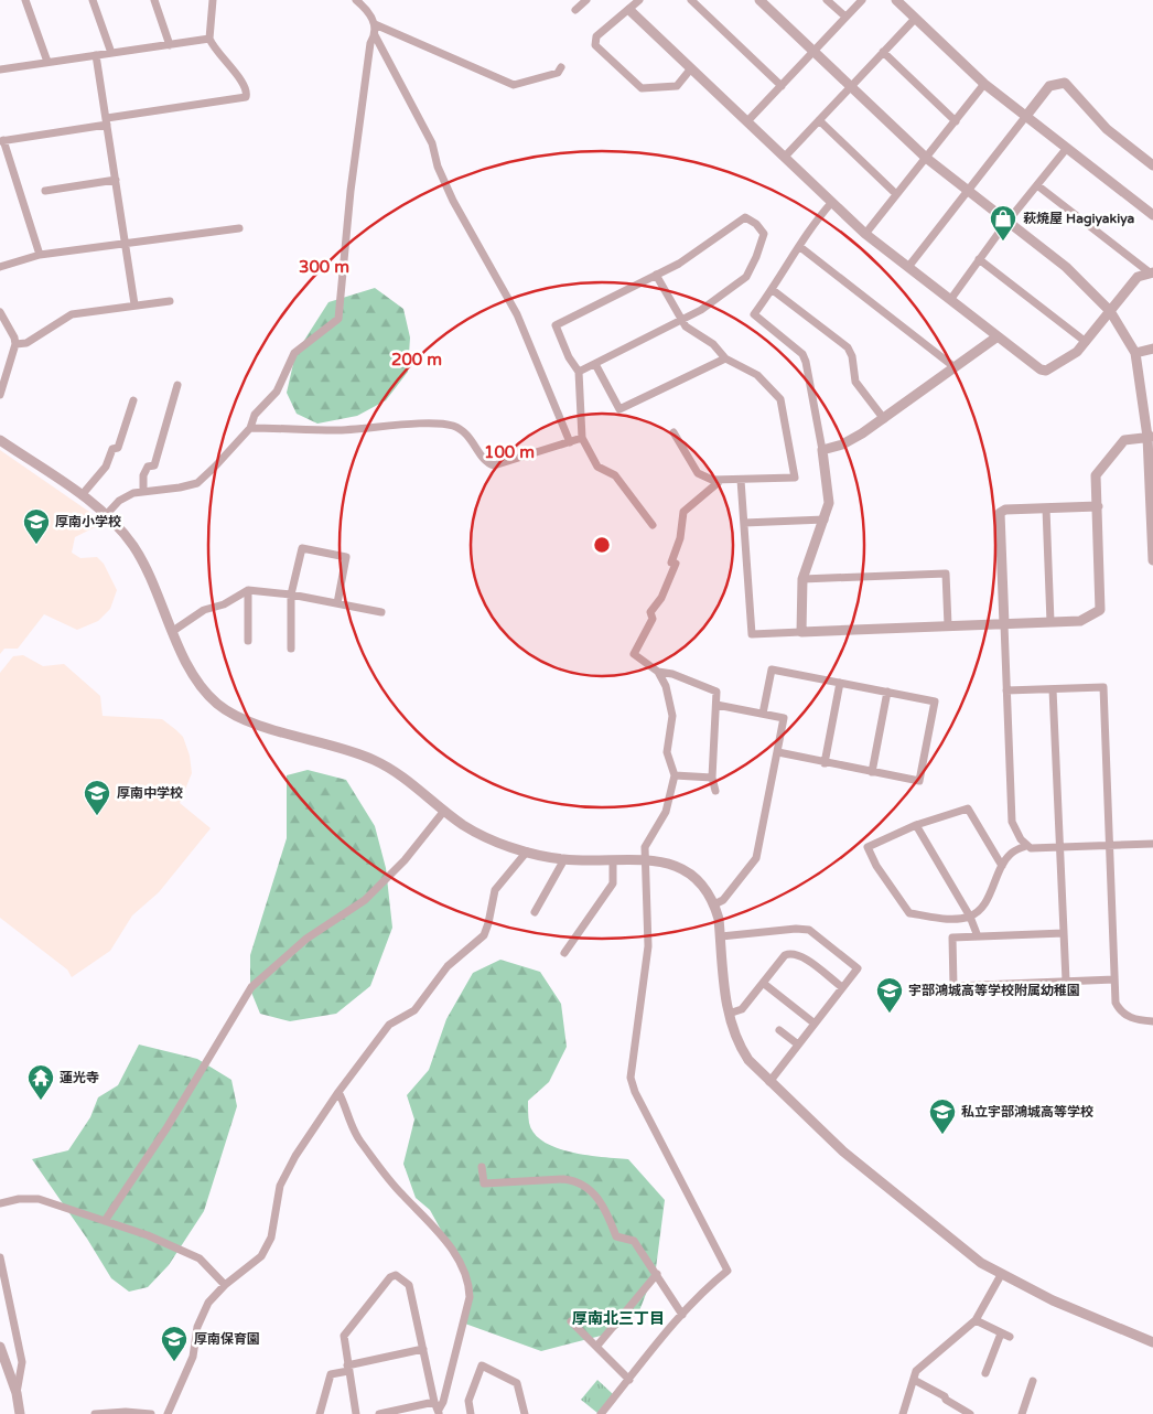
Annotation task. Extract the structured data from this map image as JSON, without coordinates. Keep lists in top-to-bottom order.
{
  "districts": ["厚南北三丁目"],
  "places": {
    "shop": ["萩焼屋 Hagiyakiya"],
    "school or university": [
      "厚南小学校",
      "厚南中学校",
      "宇部鴻城高等学校附属幼稚園",
      "私立宇部鴻城高等学校",
      "厚南保育園"
    ],
    "temple": ["蓮光寺"]
  },
  "rings": ["300 m", "200 m", "100 m"]
}
